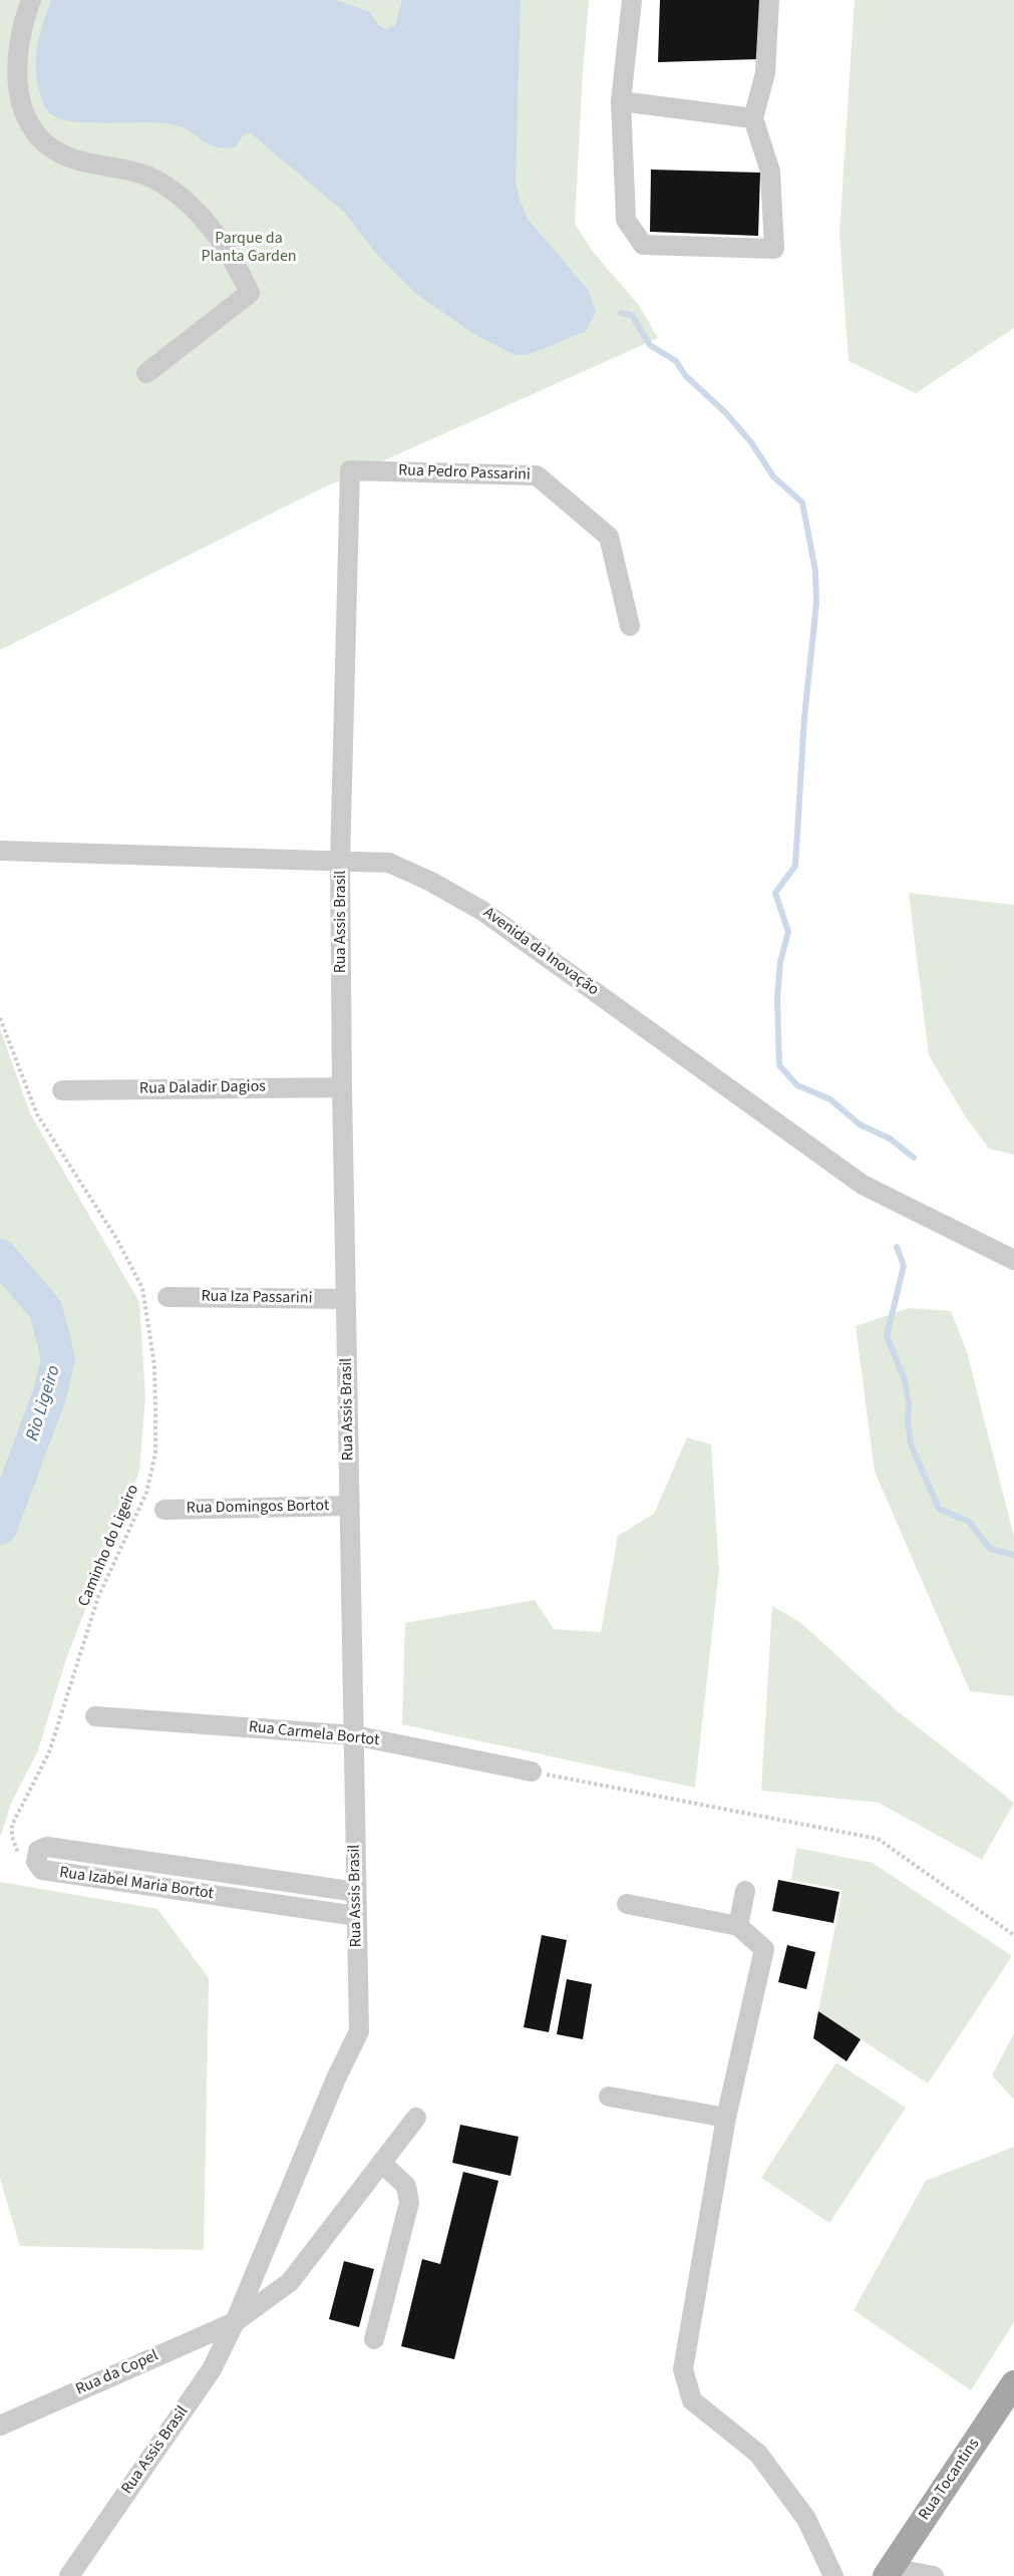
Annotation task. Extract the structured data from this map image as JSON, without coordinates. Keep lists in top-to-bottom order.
{
  "streets": {
    "main road": ["Rua Tocantins"],
    "street": [
      "Rua Pedro Passarini",
      "Rua Assis Brasil",
      "Avenida da Inovação",
      "Rua Daladir Dagios",
      "Rua Iza Passarini",
      "Rua Domingos Bortot",
      "Rua Carmela Bortot",
      "Rua Izabel Maria Bortot",
      "Rua da Copel"
    ],
    "path": ["Caminho do Ligeiro"]
  },
  "crossings": [
    ["Rua Pedro Passarini", "Rua Assis Brasil"],
    ["Rua Assis Brasil", "Avenida da Inovação"],
    ["Rua Assis Brasil", "Rua Daladir Dagios"],
    ["Rua Assis Brasil", "Rua Iza Passarini"],
    ["Rua Assis Brasil", "Rua Domingos Bortot"],
    ["Rua Assis Brasil", "Rua Carmela Bortot"],
    ["Rua Assis Brasil", "Rua Izabel Maria Bortot"],
    ["Rua Assis Brasil", "Rua da Copel"],
    ["Caminho do Ligeiro", "Rua Izabel Maria Bortot"]
  ],
  "water": ["Rio Ligeiro"],
  "parks": ["Parque da Planta Garden"]
}
